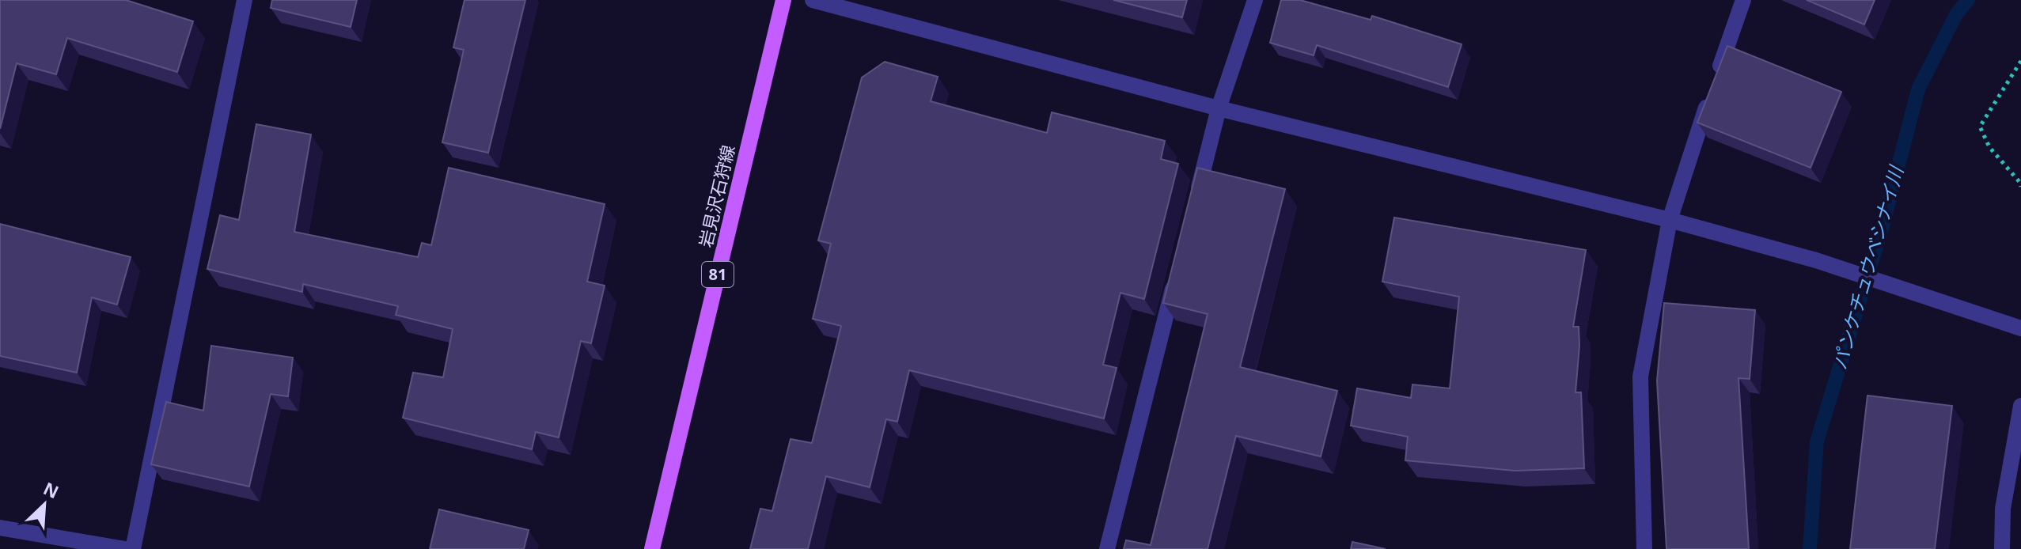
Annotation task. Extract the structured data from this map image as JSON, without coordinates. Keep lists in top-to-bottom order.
{
  "streets": {
    "main road": ["岩見沢石狩線", "81"]
  },
  "water": ["パンケチュウベシナイ川"],
  "north": "top right"
}
